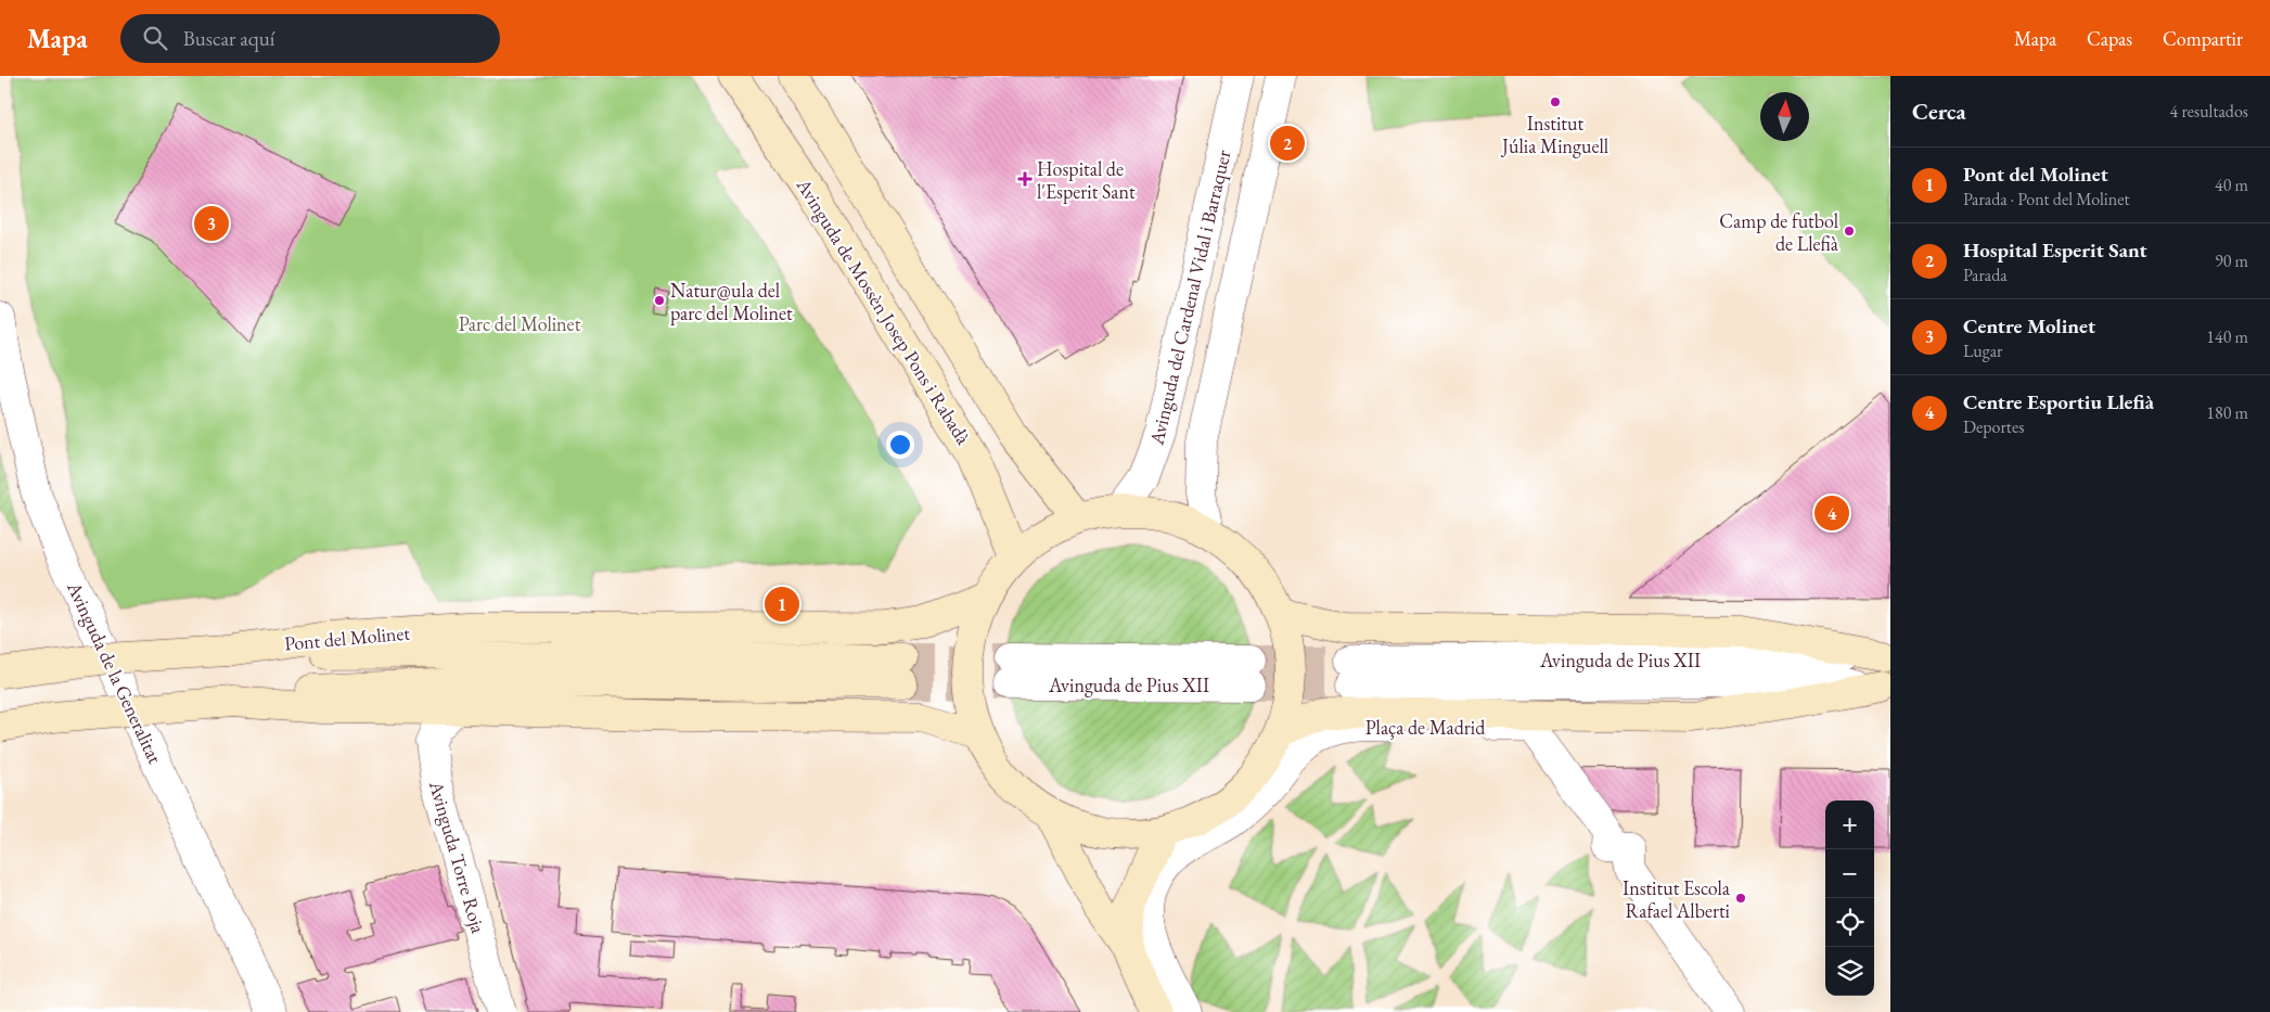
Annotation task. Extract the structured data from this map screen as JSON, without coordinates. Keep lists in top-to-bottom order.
{
  "streets": {
    "street": [
      "Avinguda del Cardenal Vidal i Barraquer",
      "Avinguda de Mossèn Josep Pons i Rabadà",
      "Pont del Molinet",
      "Avinguda de Pius XII",
      "Avinguda de la Generalitat",
      "Plaça de Madrid",
      "Avinguda Torre Roja"
    ]
  },
  "crossings": [
    ["Pont del Molinet", "Avinguda Torre Roja"]
  ],
  "parks": ["Parc del Molinet"],
  "places": {
    "other": [
      "Institut Júlia Minguell",
      "Camp de futbol de Llefià",
      "Natur@ula del parc del Molinet",
      "Institut Escola Rafael Alberti"
    ],
    "health": ["Hospital de l'Esperit Sant"]
  },
  "north": "top",
  "page": {
    "header": "Mapa",
    "search": "Buscar aquí",
    "nav": ["Mapa", "Capas", "Compartir"],
    "heading": ["Cerca", "4 resultados"],
    "pins": [
      "2",
      "3",
      "4",
      "1"
    ],
    "list": [
      {
        "mark": "1",
        "name": "Pont del Molinet",
        "note": "Parada · Pont del Molinet",
        "value": "40 m"
      },
      {
        "mark": "2",
        "name": "Hospital Esperit Sant",
        "note": "Parada",
        "value": "90 m"
      },
      {
        "mark": "3",
        "name": "Centre Molinet",
        "note": "Lugar",
        "value": "140 m"
      },
      {
        "mark": "4",
        "name": "Centre Esportiu Llefià",
        "note": "Deportes",
        "value": "180 m"
      }
    ],
    "map_buttons": ["+", "−"]
  }
}
